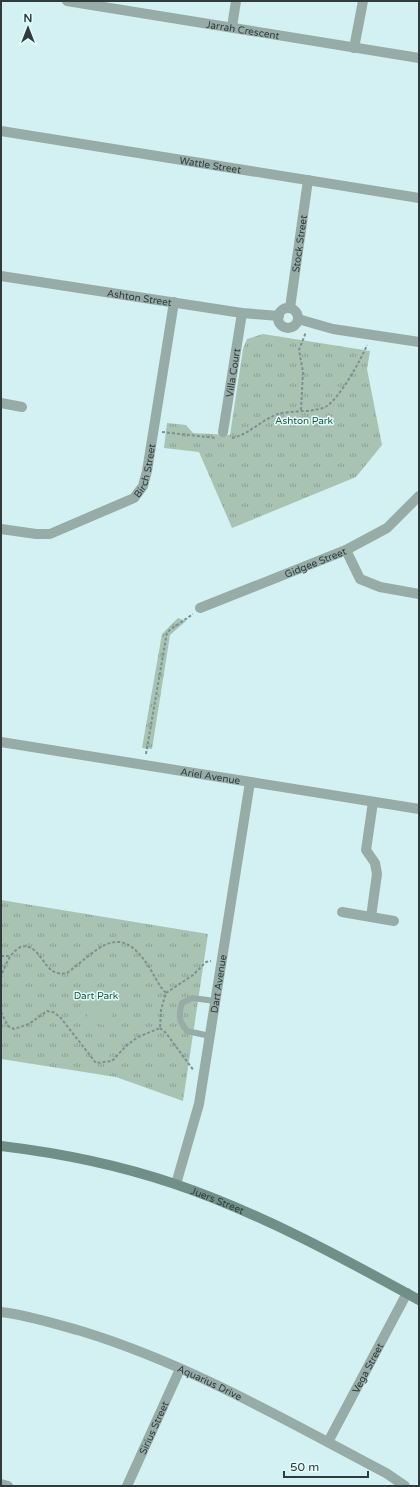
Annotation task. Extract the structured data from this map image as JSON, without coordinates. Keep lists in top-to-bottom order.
{
  "streets": {
    "street": [
      "Jarrah Crescent",
      "Wattle Street",
      "Stock Street",
      "Ashton Street",
      "Villa Court",
      "Birch Street",
      "Gidgee Street",
      "Ariel Avenue",
      "Dart Avenue",
      "Juers Street",
      "Vega Street",
      "Aquarius Drive",
      "Sirius Street"
    ]
  },
  "crossings": [
    ["Wattle Street", "Stock Street"],
    ["Stock Street", "Ashton Street"],
    ["Ashton Street", "Villa Court"],
    ["Ashton Street", "Birch Street"],
    ["Ariel Avenue", "Dart Avenue"],
    ["Dart Avenue", "Juers Street"],
    ["Juers Street", "Vega Street"],
    ["Vega Street", "Aquarius Drive"],
    ["Aquarius Drive", "Sirius Street"]
  ],
  "parks": ["Ashton Park", "Dart Park"],
  "scale_bar": "50 m",
  "north": "top"
}
